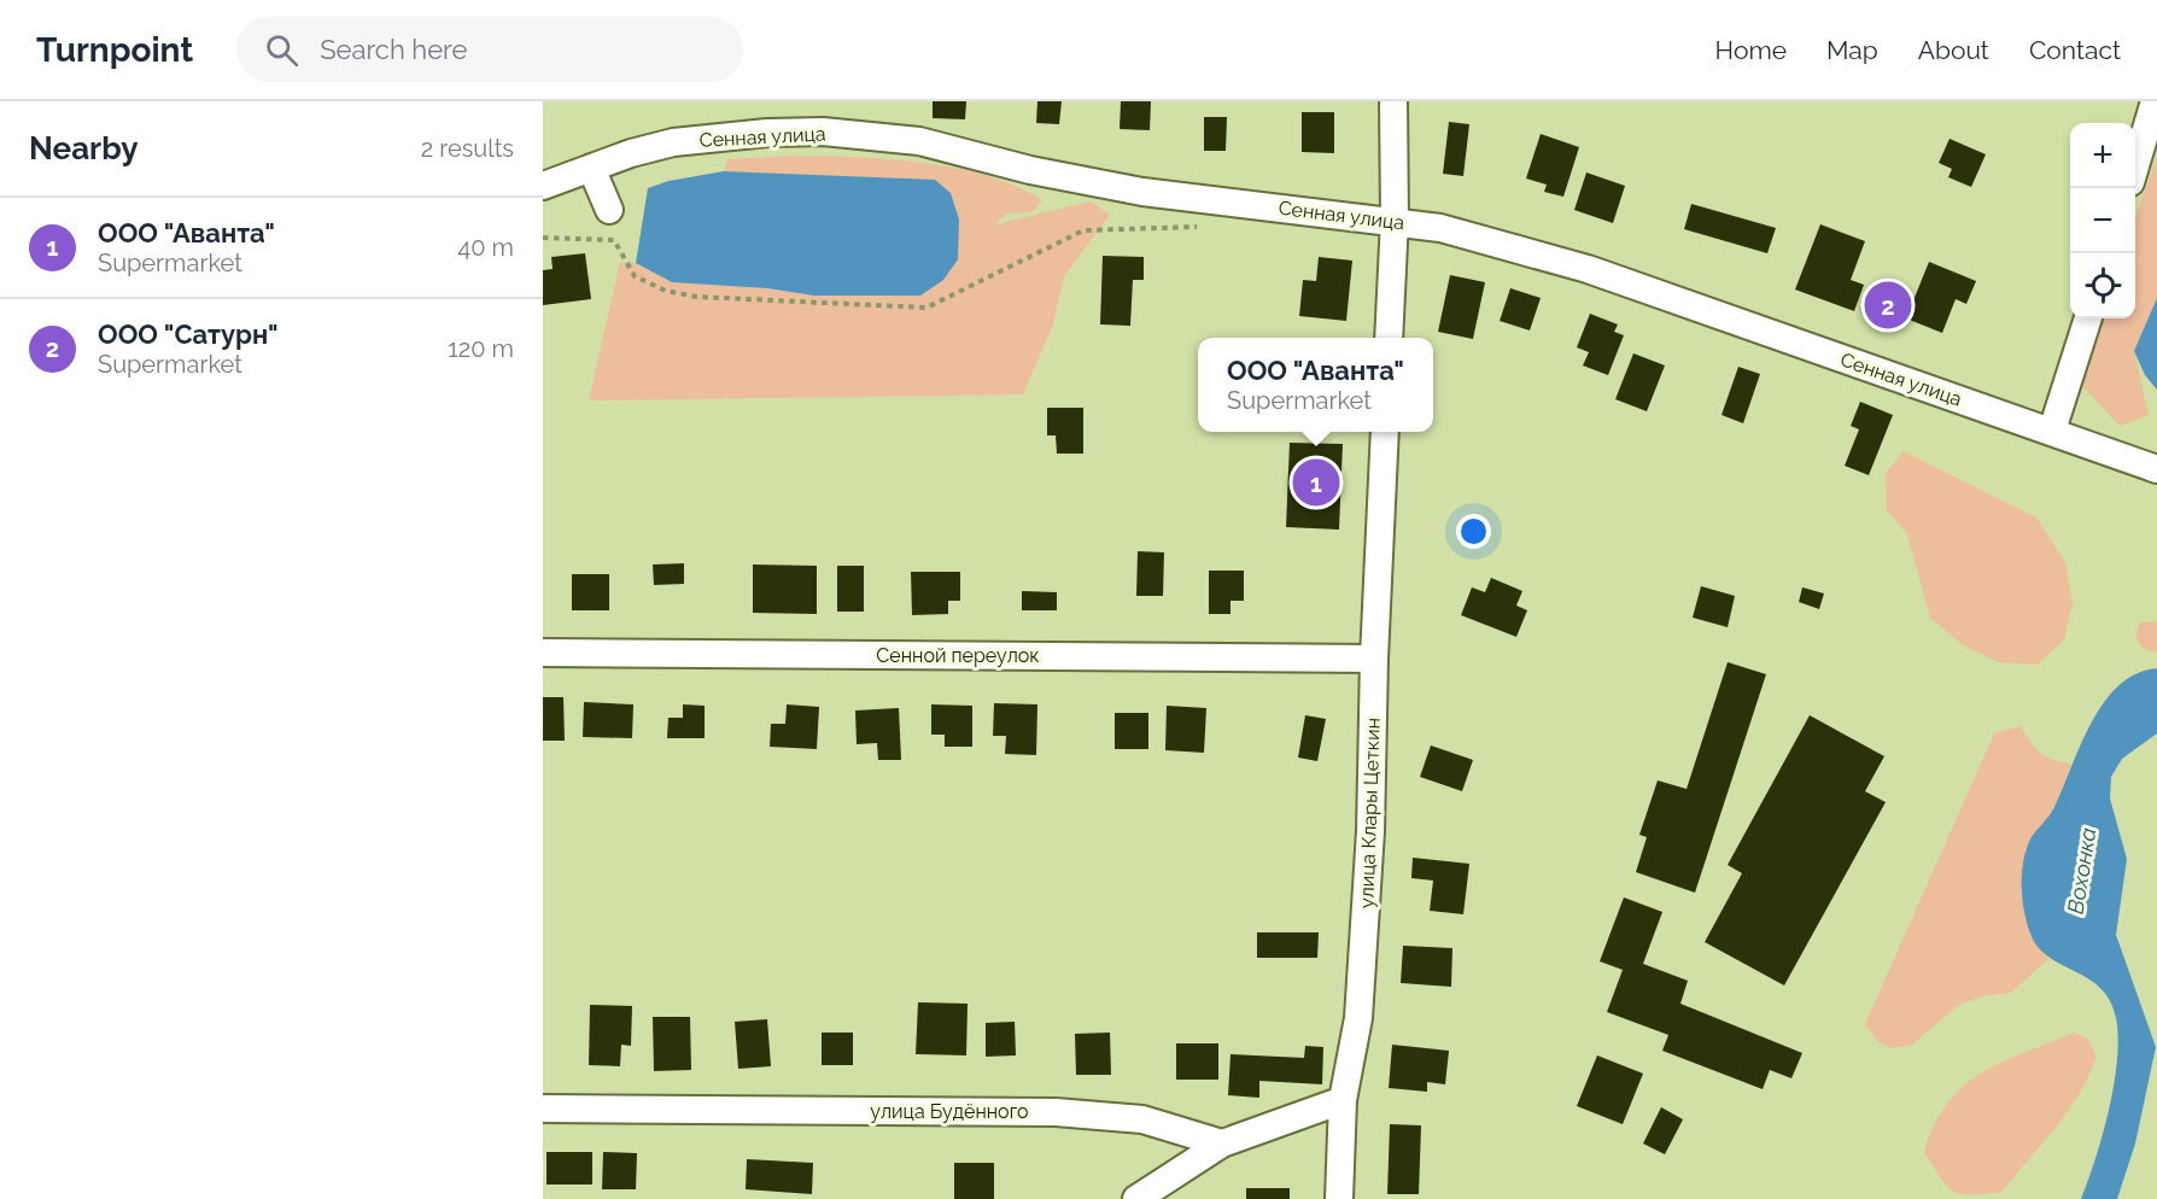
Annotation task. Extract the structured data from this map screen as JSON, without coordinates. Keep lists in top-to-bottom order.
{
  "streets": {
    "street": [
      "Сенная улица",
      "Сенной переулок",
      "улица Клары Цеткин",
      "улица Будённого"
    ]
  },
  "crossings": [
    ["Сенной переулок", "улица Клары Цеткин"]
  ],
  "water": ["Вохонка"],
  "page": {
    "header": "Turnpoint",
    "search": "Search here",
    "nav": [
      "Home",
      "Map",
      "About",
      "Contact"
    ],
    "heading": ["Nearby", "2 results"],
    "map_buttons": ["+", "−"],
    "list": [
      {
        "mark": "1",
        "name": "ООО \"Аванта\"",
        "note": "Supermarket",
        "value": "40 m"
      },
      {
        "mark": "2",
        "name": "ООО \"Сатурн\"",
        "note": "Supermarket",
        "value": "120 m"
      }
    ],
    "pins": ["2", "1"],
    "popup": ["ООО \"Аванта\"", "Supermarket"]
  }
}
